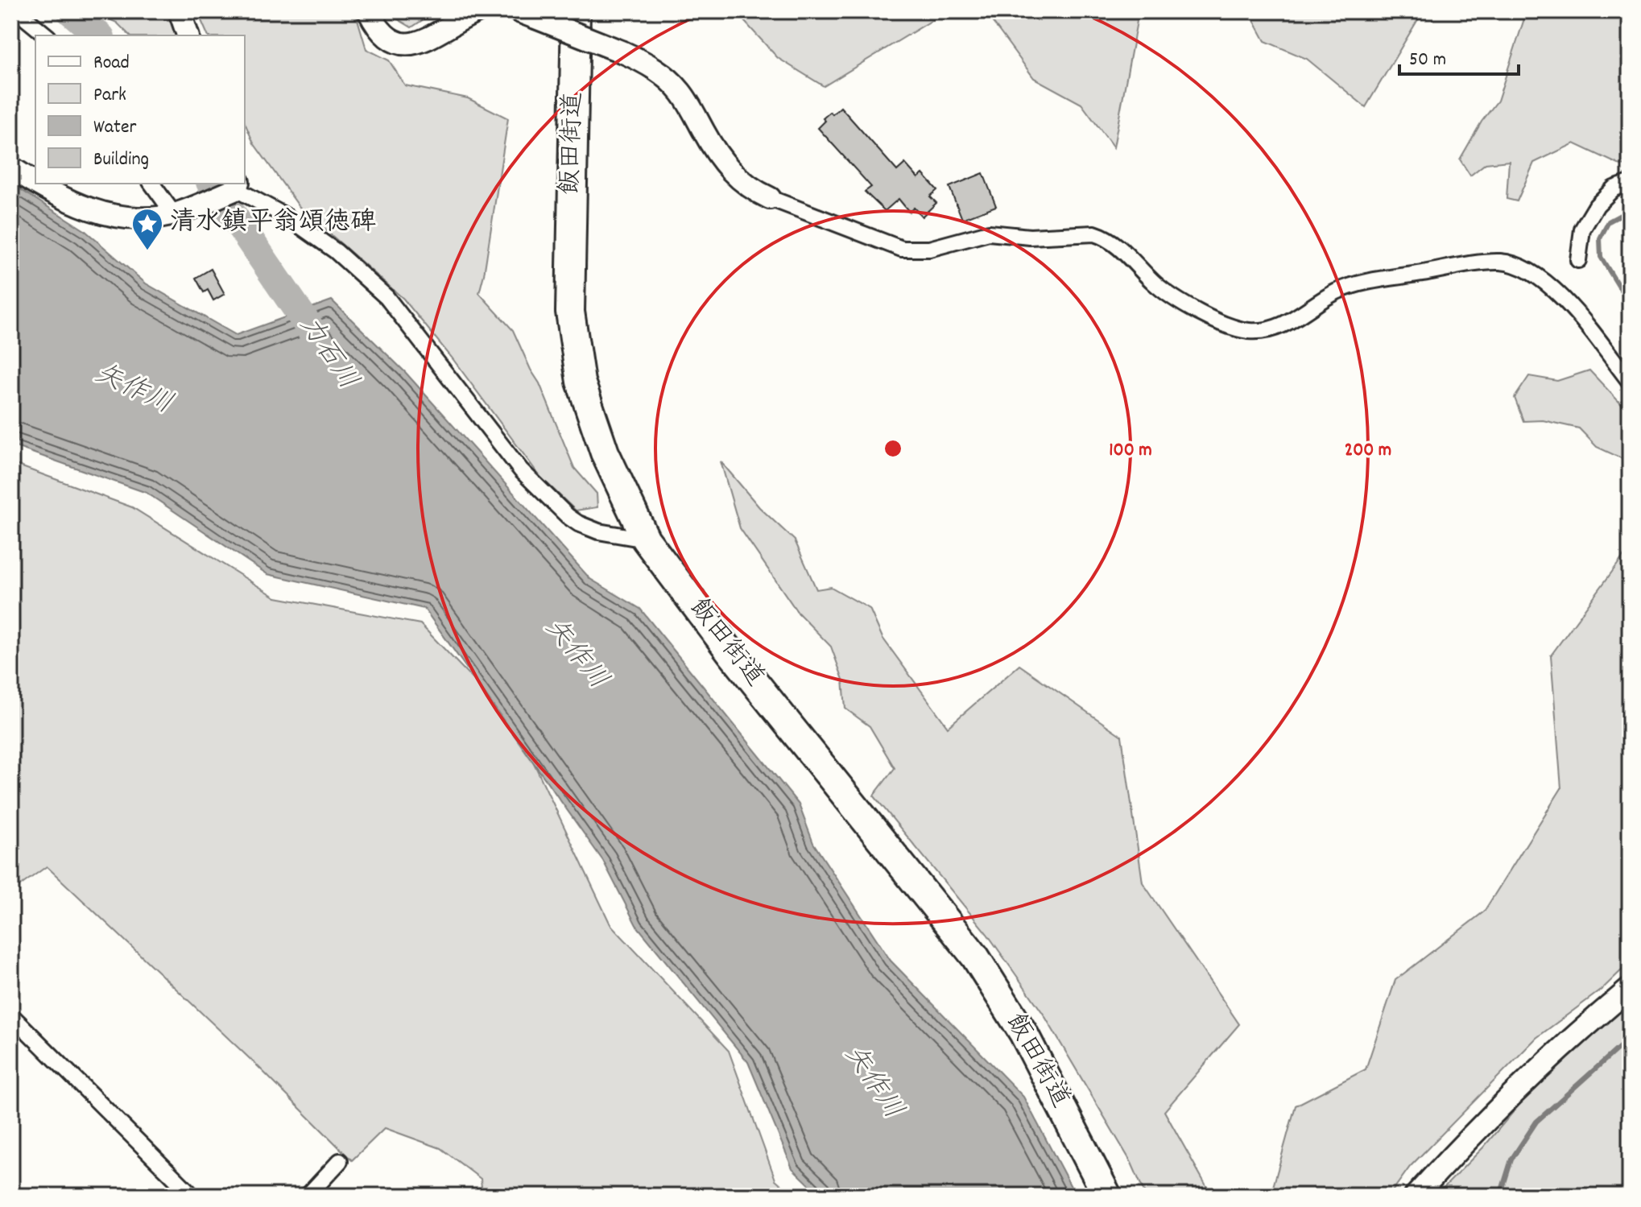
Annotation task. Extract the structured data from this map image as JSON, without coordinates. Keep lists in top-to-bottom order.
{
  "streets": {
    "highway": ["飯田街道"]
  },
  "water": ["力石川", "矢作川"],
  "places": {
    "place": ["清水鎮平翁頌徳碑"]
  },
  "legend": [
    "Road",
    "Park",
    "Water",
    "Building"
  ],
  "scale_bar": "50 m",
  "rings": ["100 m", "200 m"]
}
